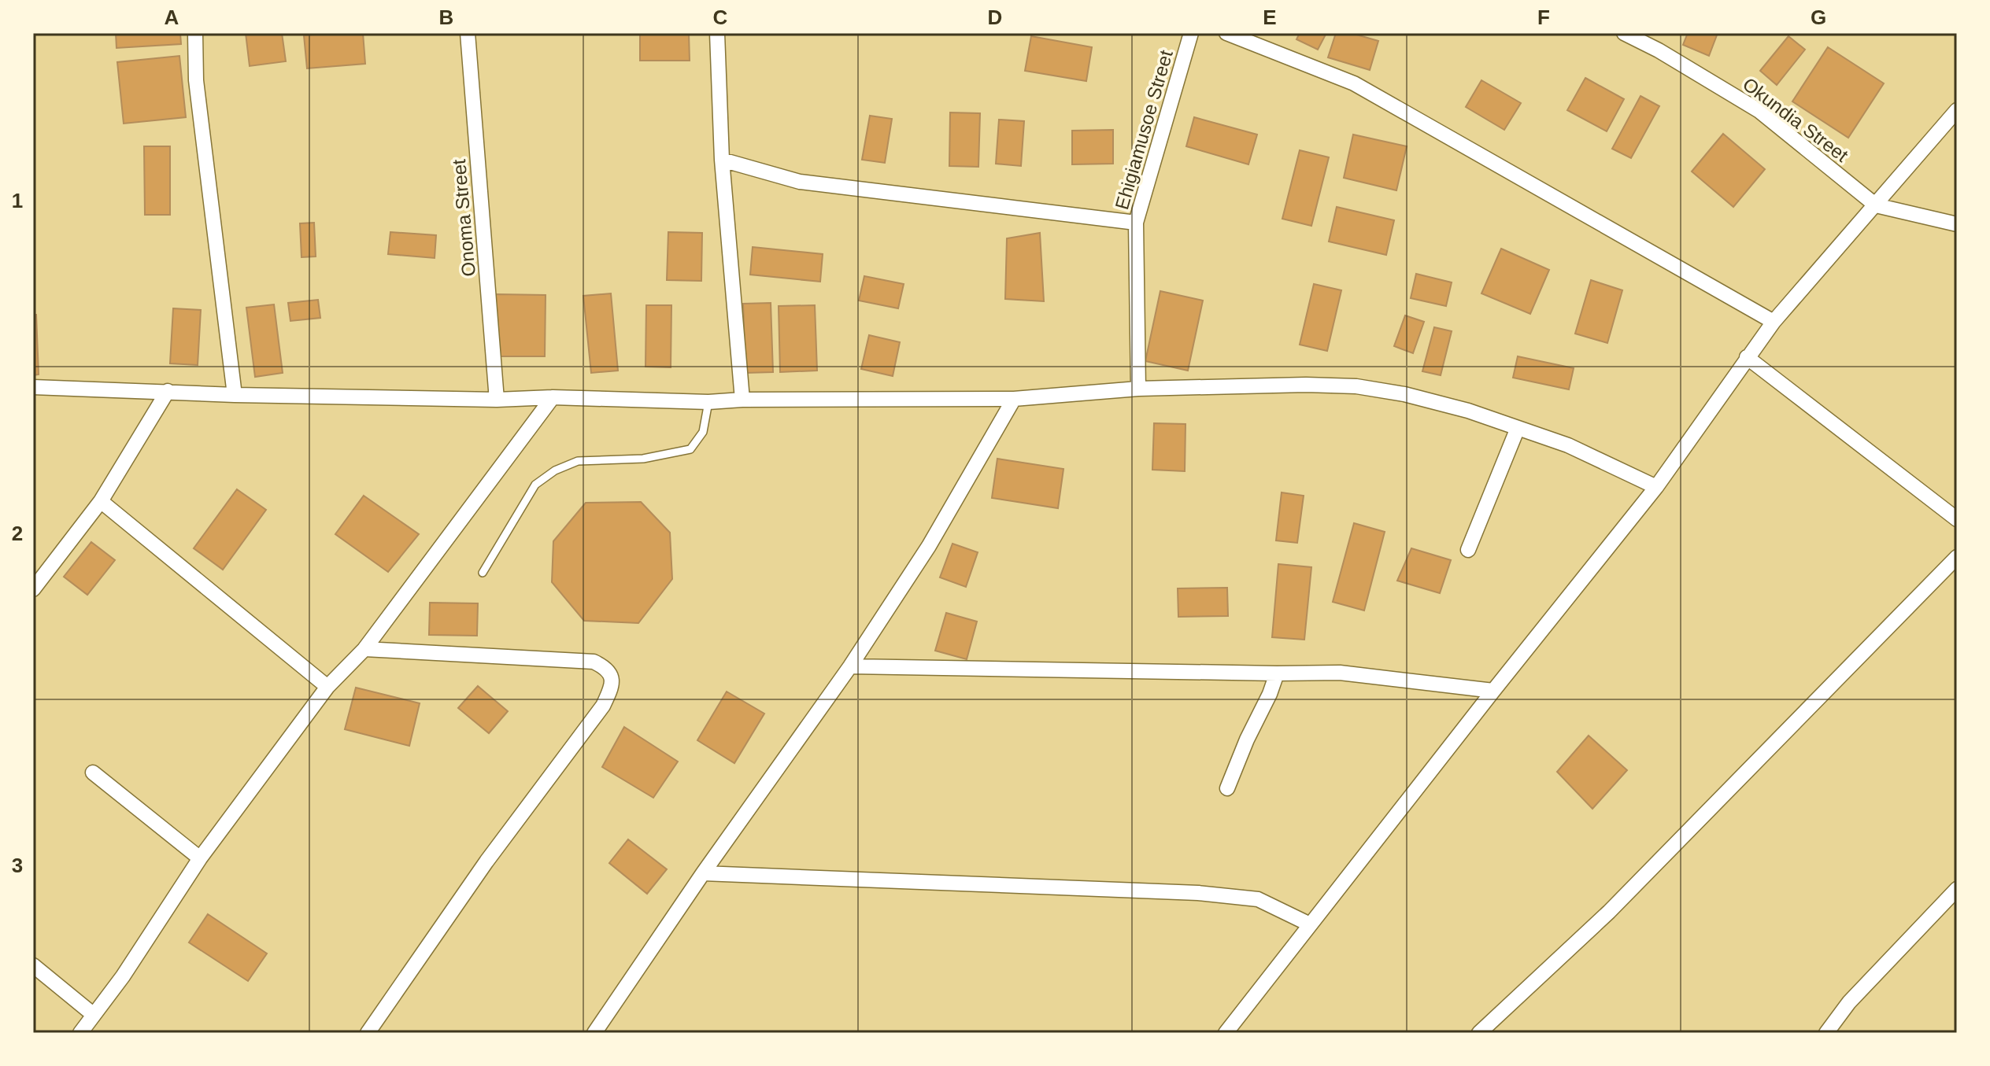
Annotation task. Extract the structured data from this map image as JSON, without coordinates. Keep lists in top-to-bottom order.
{
  "streets": {
    "street": ["Okundia Street", "Ehigiamusoe Street", "Onoma Street"]
  },
  "grid": {
    "columns": [
      "A",
      "B",
      "C",
      "D",
      "E",
      "F",
      "G"
    ],
    "rows": ["1", "2", "3"]
  }
}
